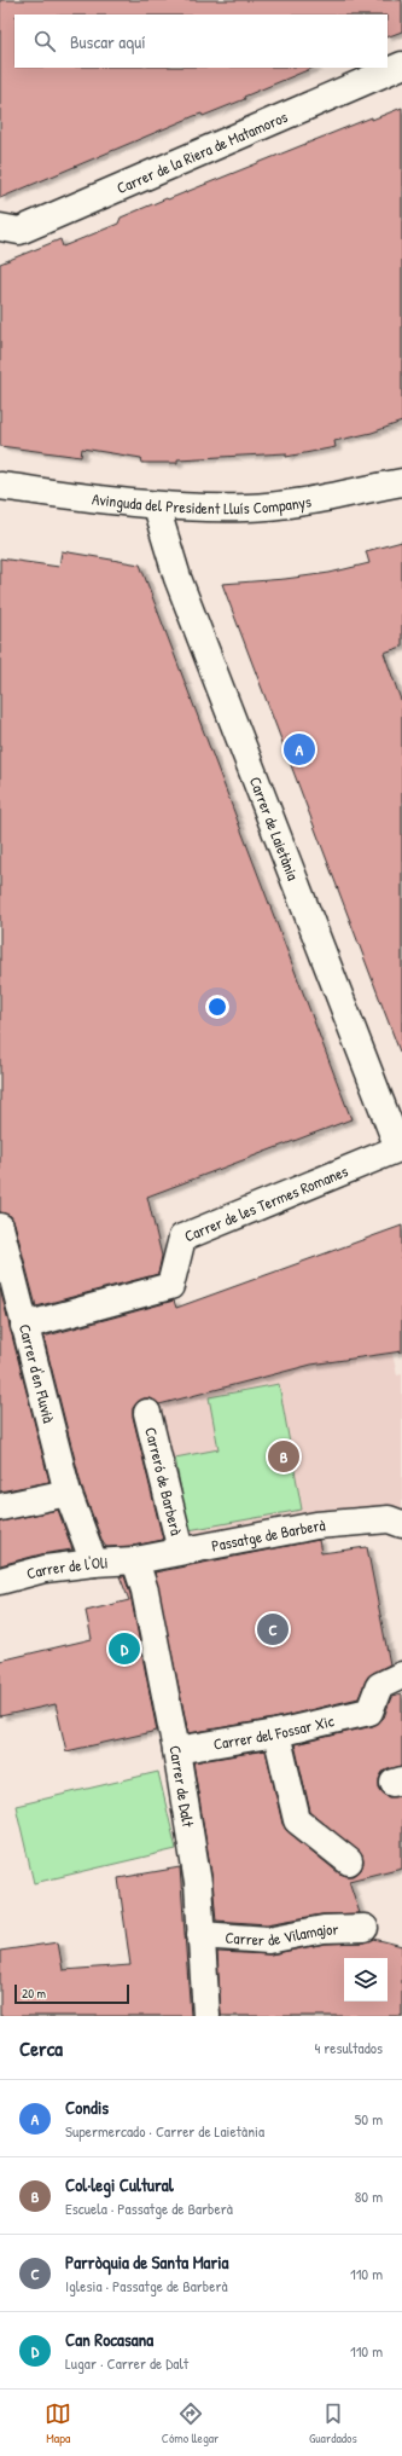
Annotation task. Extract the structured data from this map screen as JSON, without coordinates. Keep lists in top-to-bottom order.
{
  "streets": {
    "street": [
      "Carrer de la Riera de Matamoros",
      "Avinguda del President Lluís Companys",
      "Carrer de Laietània",
      "Carrer de les Termes Romanes",
      "Carrer d'en Fluvià",
      "Carreró de Barberà",
      "Passatge de Barberà",
      "Carrer de l'Oli",
      "Carrer del Fossar Xic",
      "Carrer de Dalt",
      "Carrer de Vilamajor"
    ]
  },
  "crossings": [
    ["Avinguda del President Lluís Companys", "Carrer de Laietània"],
    ["Carrer de Laietània", "Carrer de les Termes Romanes"],
    ["Carrer de les Termes Romanes", "Carrer d'en Fluvià"],
    ["Carrer d'en Fluvià", "Carrer de l'Oli"],
    ["Carreró de Barberà", "Passatge de Barberà"],
    ["Passatge de Barberà", "Carrer de l'Oli"],
    ["Passatge de Barberà", "Carrer de Dalt"],
    ["Carrer de l'Oli", "Carrer de Dalt"],
    ["Carrer del Fossar Xic", "Carrer de Dalt"],
    ["Carrer de Dalt", "Carrer de Vilamajor"]
  ],
  "scale_bar": "20 m",
  "page": {
    "search": "Buscar aquí",
    "pins": [
      "A",
      "B",
      "C",
      "D"
    ],
    "scale": "20 m",
    "heading": ["Cerca", "4 resultados"],
    "list": [
      {
        "mark": "A",
        "name": "Condis",
        "note": "Supermercado · Carrer de Laietània",
        "value": "50 m"
      },
      {
        "mark": "B",
        "name": "Col·legi Cultural",
        "note": "Escuela · Passatge de Barberà",
        "value": "80 m"
      },
      {
        "mark": "C",
        "name": "Parròquia de Santa Maria",
        "note": "Iglesia · Passatge de Barberà",
        "value": "110 m"
      },
      {
        "mark": "D",
        "name": "Can Rocasana",
        "note": "Lugar · Carrer de Dalt",
        "value": "110 m"
      }
    ],
    "nav": ["Mapa", "Cómo llegar", "Guardados"]
  }
}
